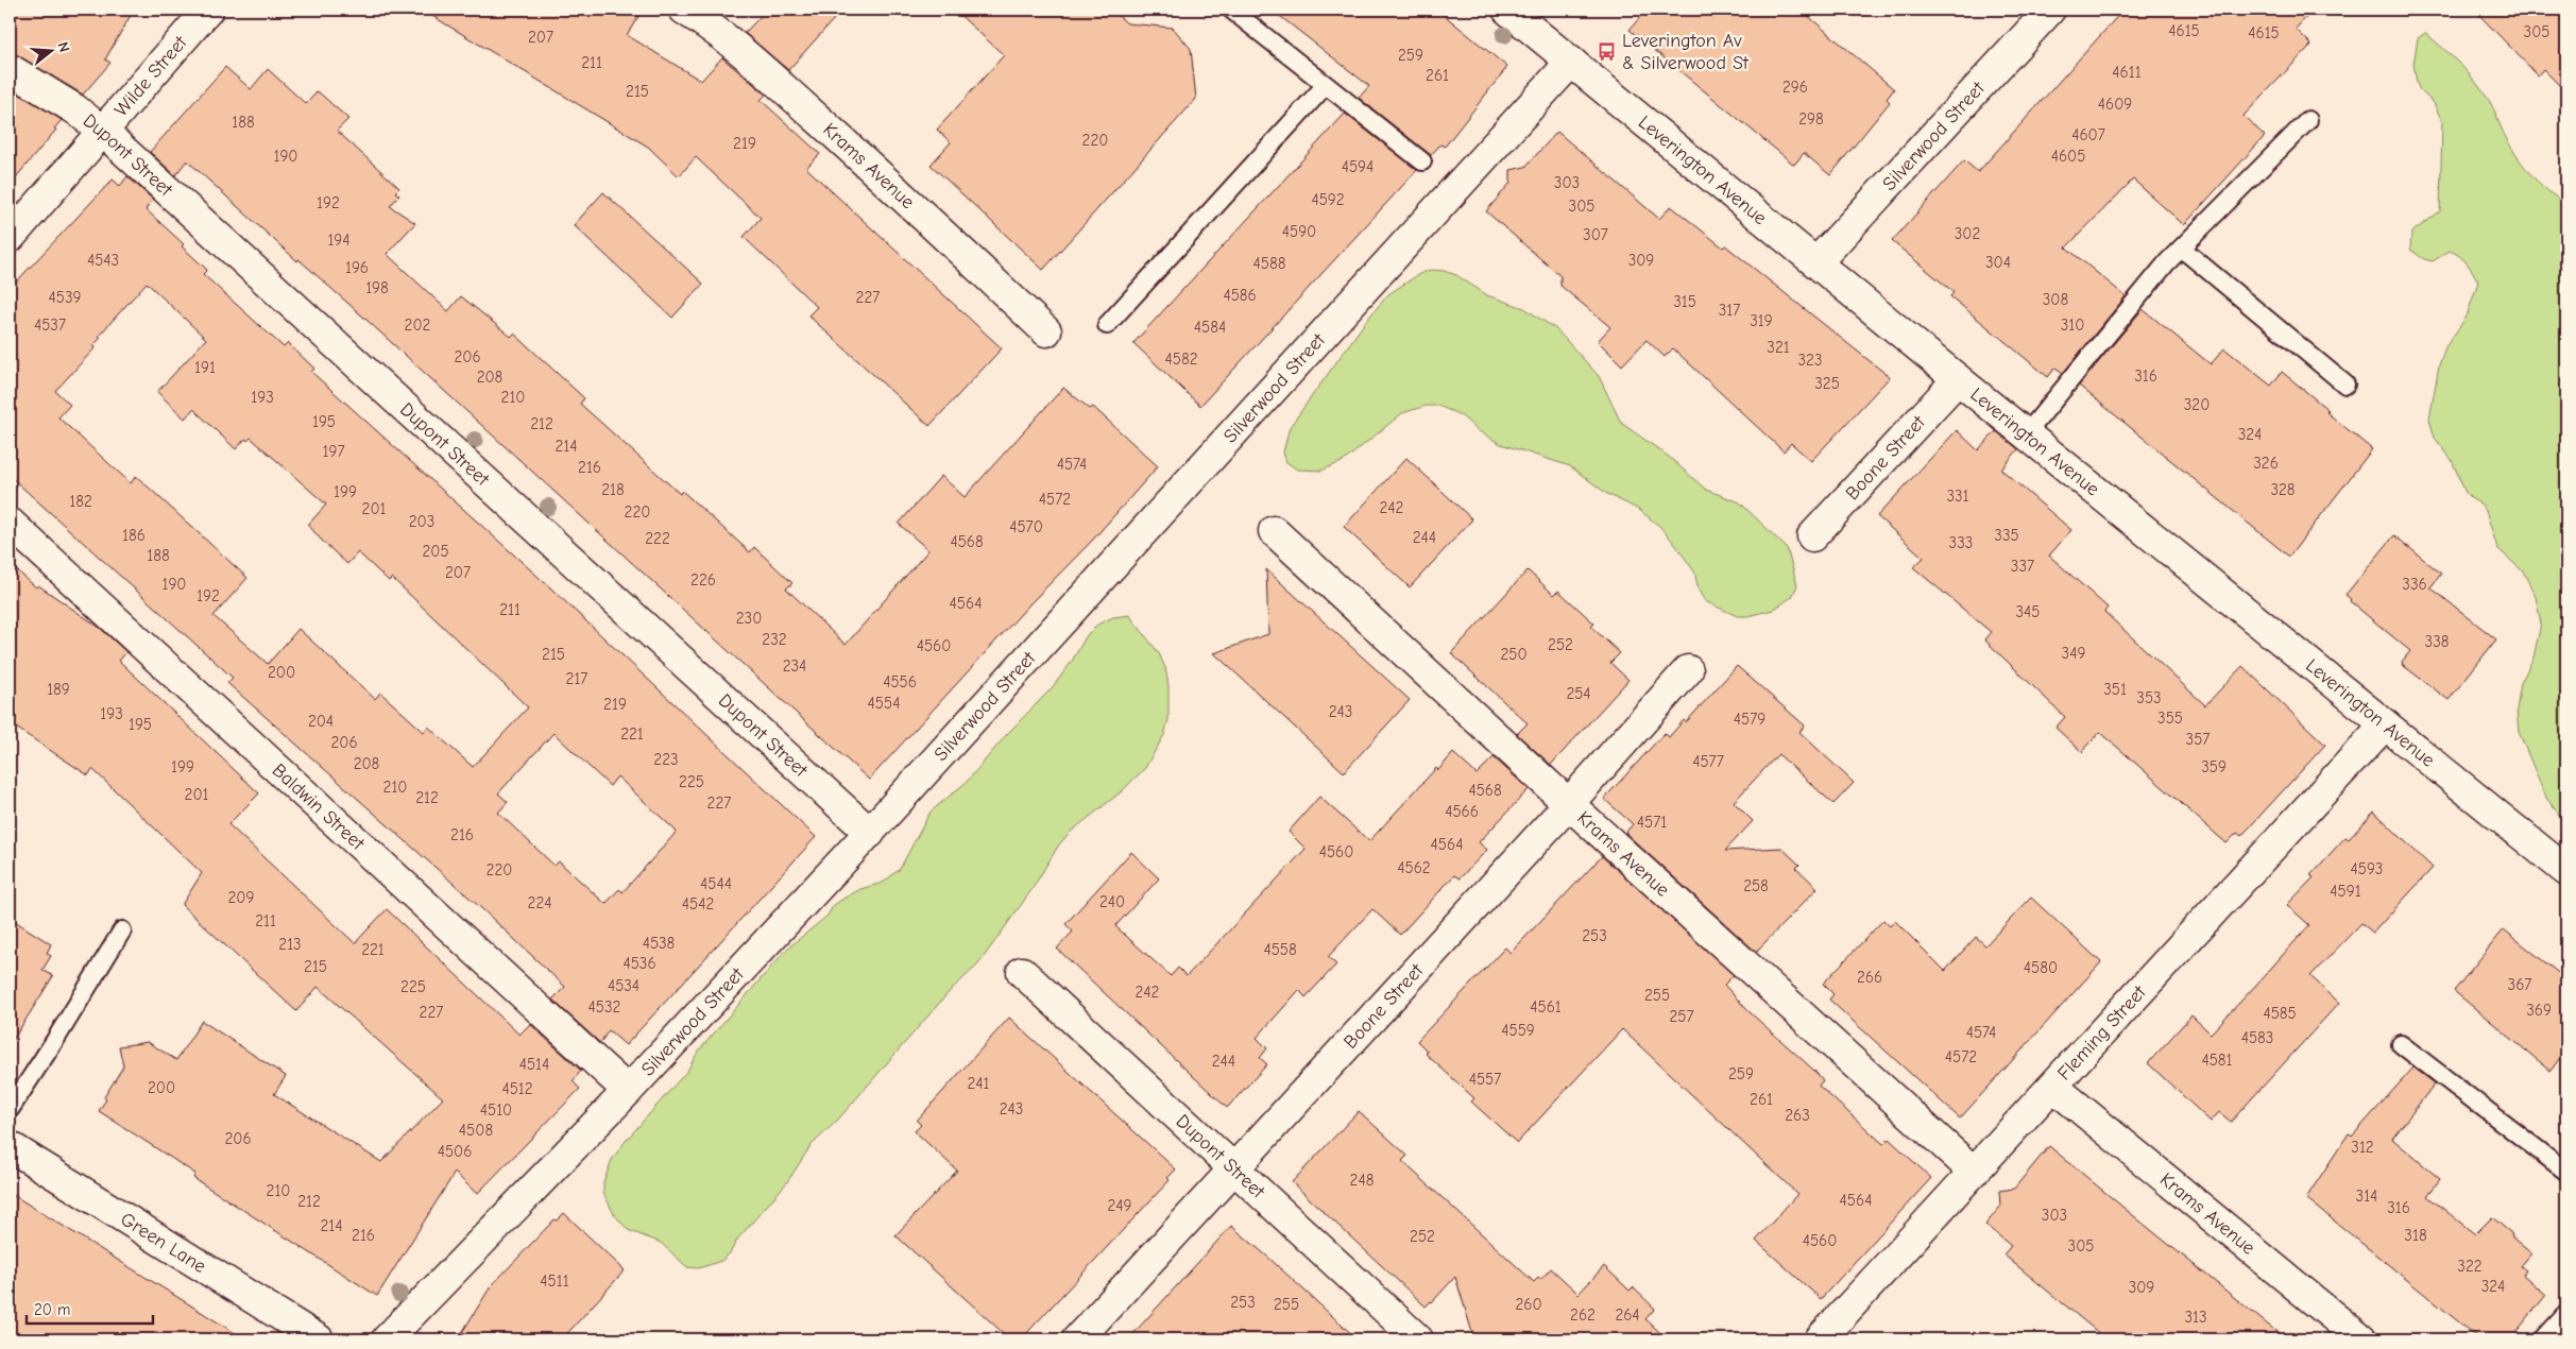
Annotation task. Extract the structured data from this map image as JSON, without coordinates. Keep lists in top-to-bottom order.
{
  "streets": {
    "street": [
      "Wilde Street",
      "Silverwood Street",
      "Dupont Street",
      "Krams Avenue",
      "Leverington Avenue",
      "Boone Street",
      "Baldwin Street",
      "Fleming Street",
      "Green Lane"
    ]
  },
  "crossings": [
    ["Wilde Street", "Dupont Street"],
    ["Silverwood Street", "Dupont Street"],
    ["Silverwood Street", "Leverington Avenue"],
    ["Silverwood Street", "Baldwin Street"],
    ["Dupont Street", "Boone Street"],
    ["Krams Avenue", "Boone Street"],
    ["Krams Avenue", "Fleming Street"],
    ["Leverington Avenue", "Boone Street"],
    ["Leverington Avenue", "Fleming Street"]
  ],
  "places": {
    "bus stop": ["Leverington Av & Silverwood St"]
  },
  "house_numbers": [
    "4615",
    "305",
    "4615",
    "207",
    "259",
    "211",
    "4611",
    "261",
    "296",
    "215",
    "4609",
    "298",
    "188",
    "4607",
    "220",
    "219",
    "190",
    "4605",
    "4594",
    "303",
    "4592",
    "192",
    "305",
    "4590",
    "302",
    "307",
    "194",
    "4543",
    "309",
    "304",
    "4588",
    "196",
    "198",
    "4586",
    "4539",
    "227",
    "308",
    "315",
    "317",
    "319",
    "4537",
    "202",
    "310",
    "4584",
    "321",
    "206",
    "4582",
    "323",
    "191",
    "316",
    "208",
    "325",
    "193",
    "210",
    "320",
    "195",
    "212",
    "324",
    "214",
    "197",
    "326",
    "4574",
    "216",
    "218",
    "328",
    "199",
    "331",
    "4572",
    "182",
    "242",
    "201",
    "220",
    "203",
    "4570",
    "186",
    "335",
    "244",
    "222",
    "4568",
    "333",
    "205",
    "188",
    "337",
    "207",
    "226",
    "190",
    "336",
    "192",
    "4564",
    "211",
    "345",
    "230",
    "232",
    "338",
    "252",
    "4560",
    "349",
    "215",
    "250",
    "234",
    "200",
    "217",
    "4556",
    "189",
    "351",
    "254",
    "353",
    "4554",
    "219",
    "243",
    "193",
    "355",
    "4579",
    "204",
    "195",
    "221",
    "357",
    "206",
    "223",
    "4577",
    "208",
    "199",
    "359",
    "225",
    "210",
    "4568",
    "201",
    "212",
    "227",
    "4566",
    "4571",
    "216",
    "4564",
    "4560",
    "4562",
    "4593",
    "220",
    "4544",
    "258",
    "4591",
    "209",
    "240",
    "224",
    "4542",
    "211",
    "253",
    "4538",
    "213",
    "221",
    "4558",
    "4536",
    "215",
    "4580",
    "266",
    "367",
    "4534",
    "225",
    "242",
    "255",
    "4532",
    "4561",
    "369",
    "227",
    "4585",
    "257",
    "4559",
    "4574",
    "4583",
    "4572",
    "4581",
    "244",
    "4514",
    "259",
    "4557",
    "241",
    "200",
    "4512",
    "261",
    "243",
    "4510",
    "263",
    "4508",
    "206",
    "312",
    "4506",
    "248",
    "210",
    "314",
    "4564",
    "212",
    "249",
    "316",
    "303",
    "214",
    "216",
    "318",
    "252",
    "4560",
    "305",
    "322",
    "4511",
    "324",
    "309",
    "253",
    "255",
    "260",
    "262",
    "264",
    "313"
  ],
  "scale_bar": "20 m",
  "north": "right"
}
